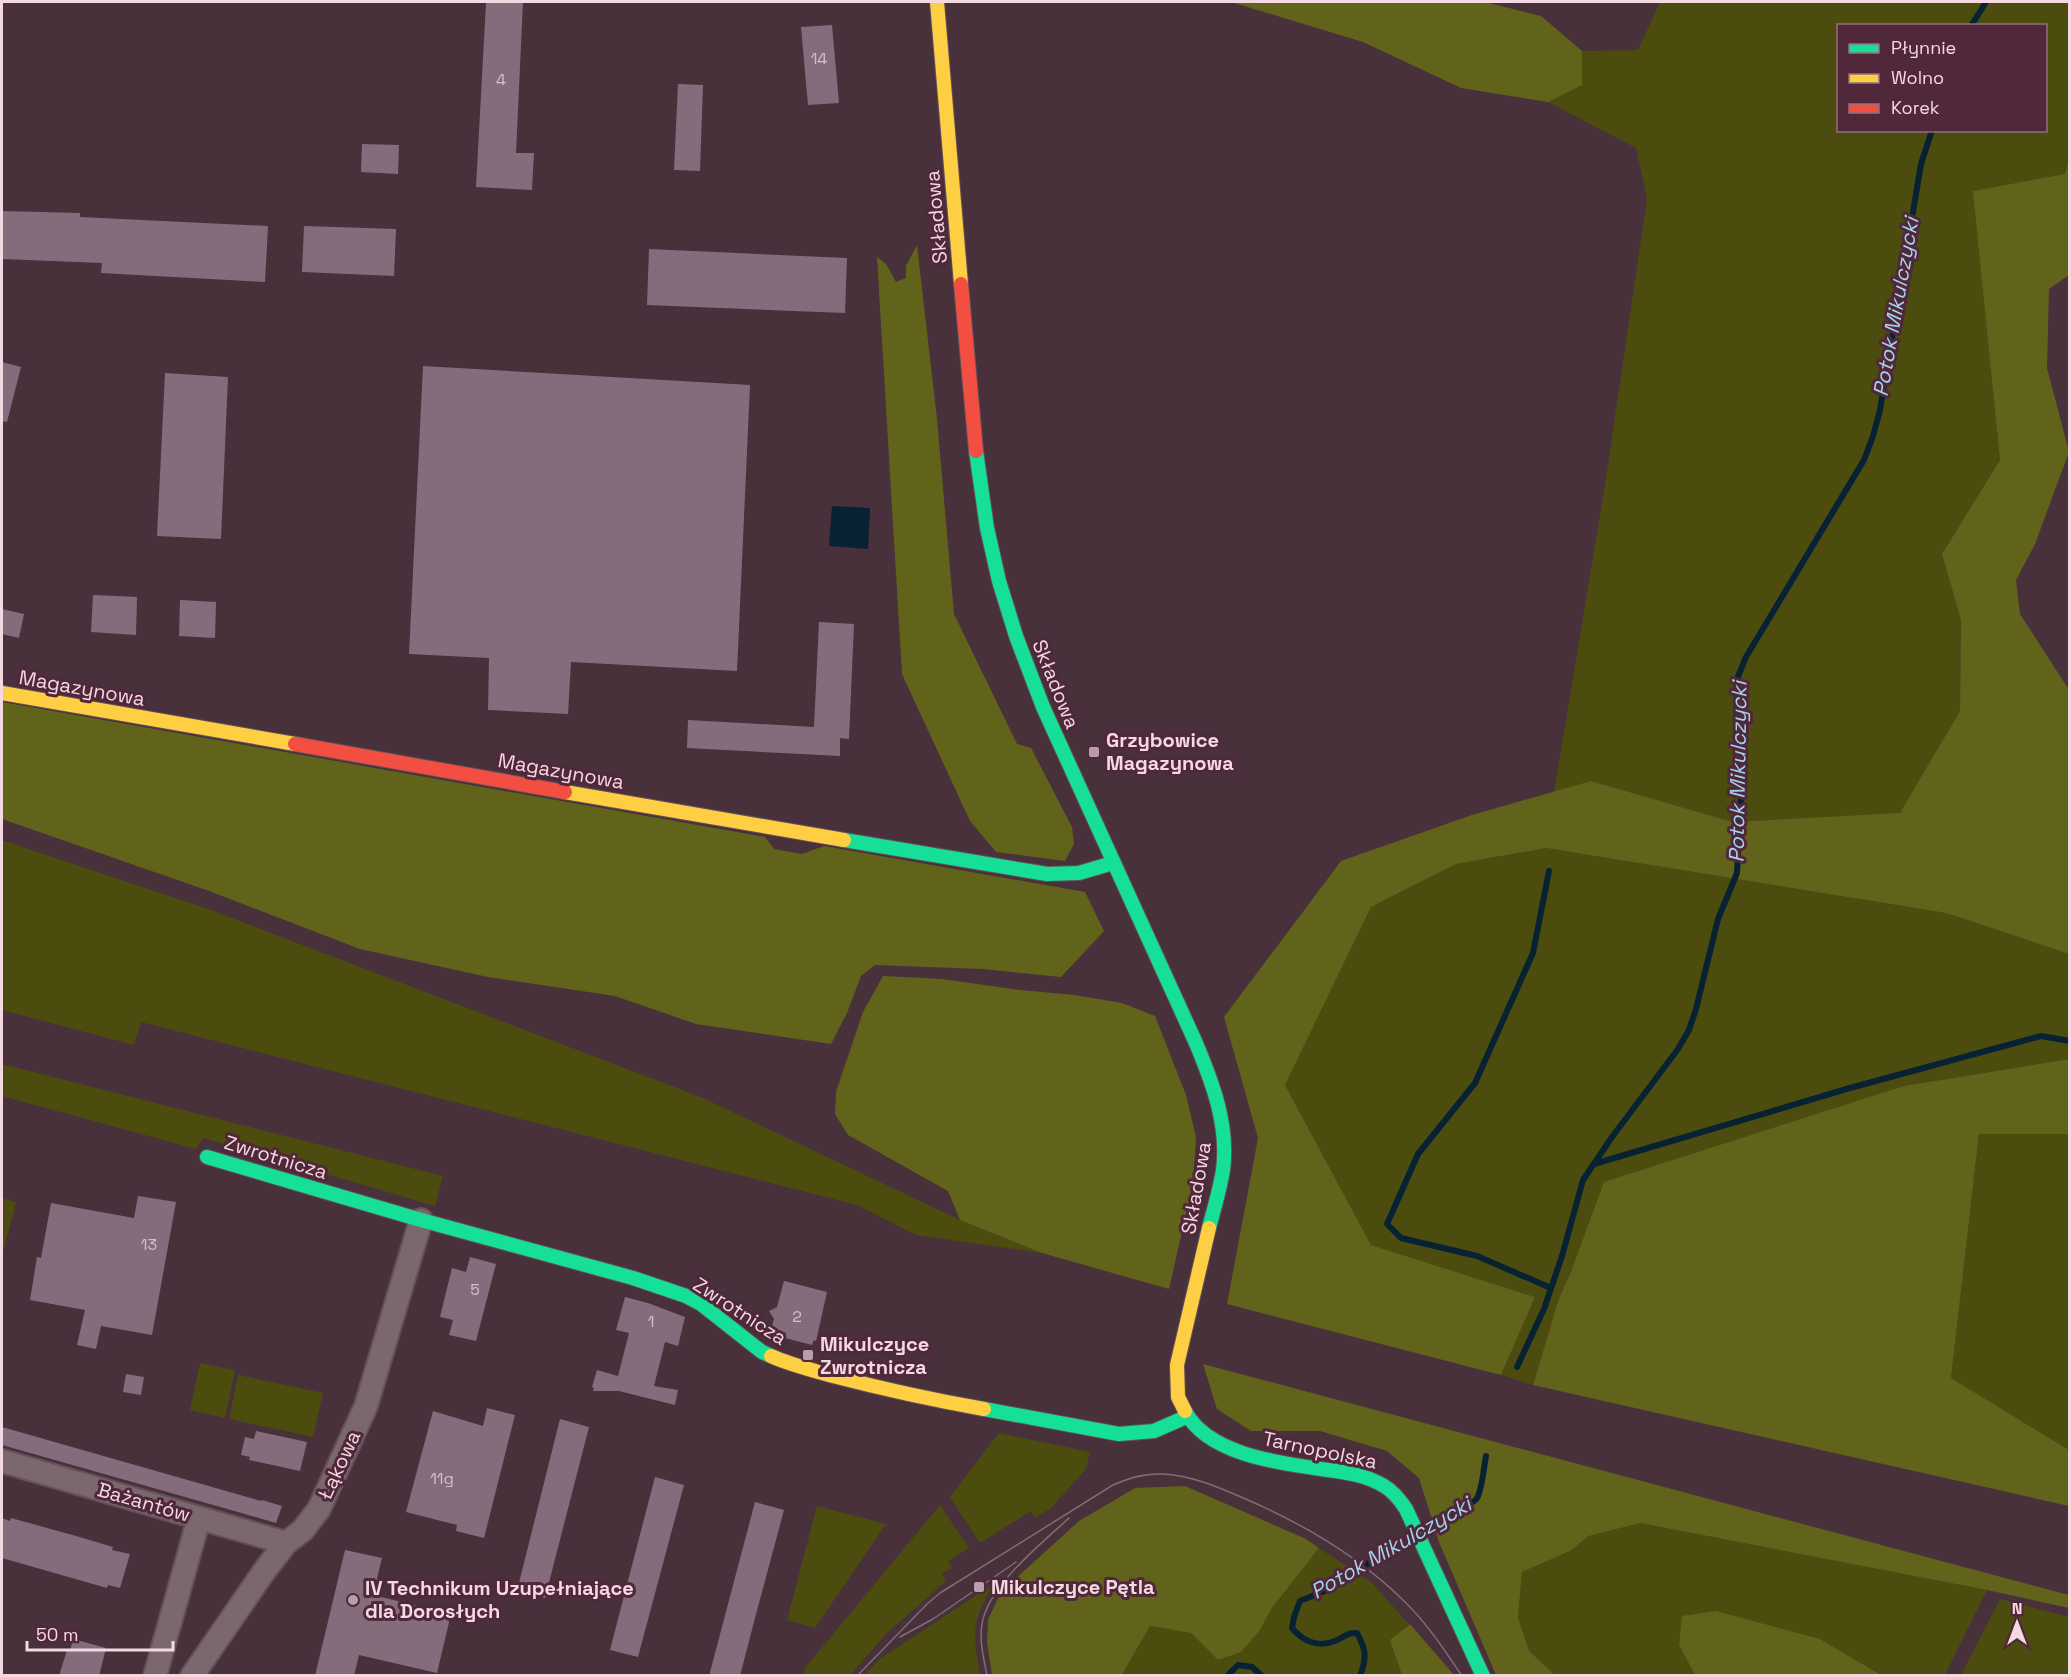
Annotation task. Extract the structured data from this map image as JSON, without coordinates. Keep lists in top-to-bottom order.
{
  "streets": {
    "street": [
      "Składowa",
      "Magazynowa",
      "Zwrotnicza",
      "Tarnopolska",
      "Łąkowa",
      "Bażantów"
    ]
  },
  "crossings": [
    ["Składowa", "Magazynowa"],
    ["Składowa", "Zwrotnicza"],
    ["Składowa", "Tarnopolska"],
    ["Zwrotnicza", "Tarnopolska"],
    ["Zwrotnicza", "Łąkowa"],
    ["Łąkowa", "Bażantów"]
  ],
  "water": ["Potok Mikulczycki"],
  "places": {
    "transit": ["Grzybowice Magazynowa", "Mikulczyce Zwrotnicza", "Mikulczyce Pętla"],
    "other": ["IV Technikum Uzupełniające dla Dorosłych"]
  },
  "house_numbers": [
    "14",
    "4",
    "13",
    "5",
    "2",
    "1",
    "11g"
  ],
  "legend": ["Płynnie", "Wolno", "Korek"],
  "scale_bar": "50 m",
  "north": "top"
}
